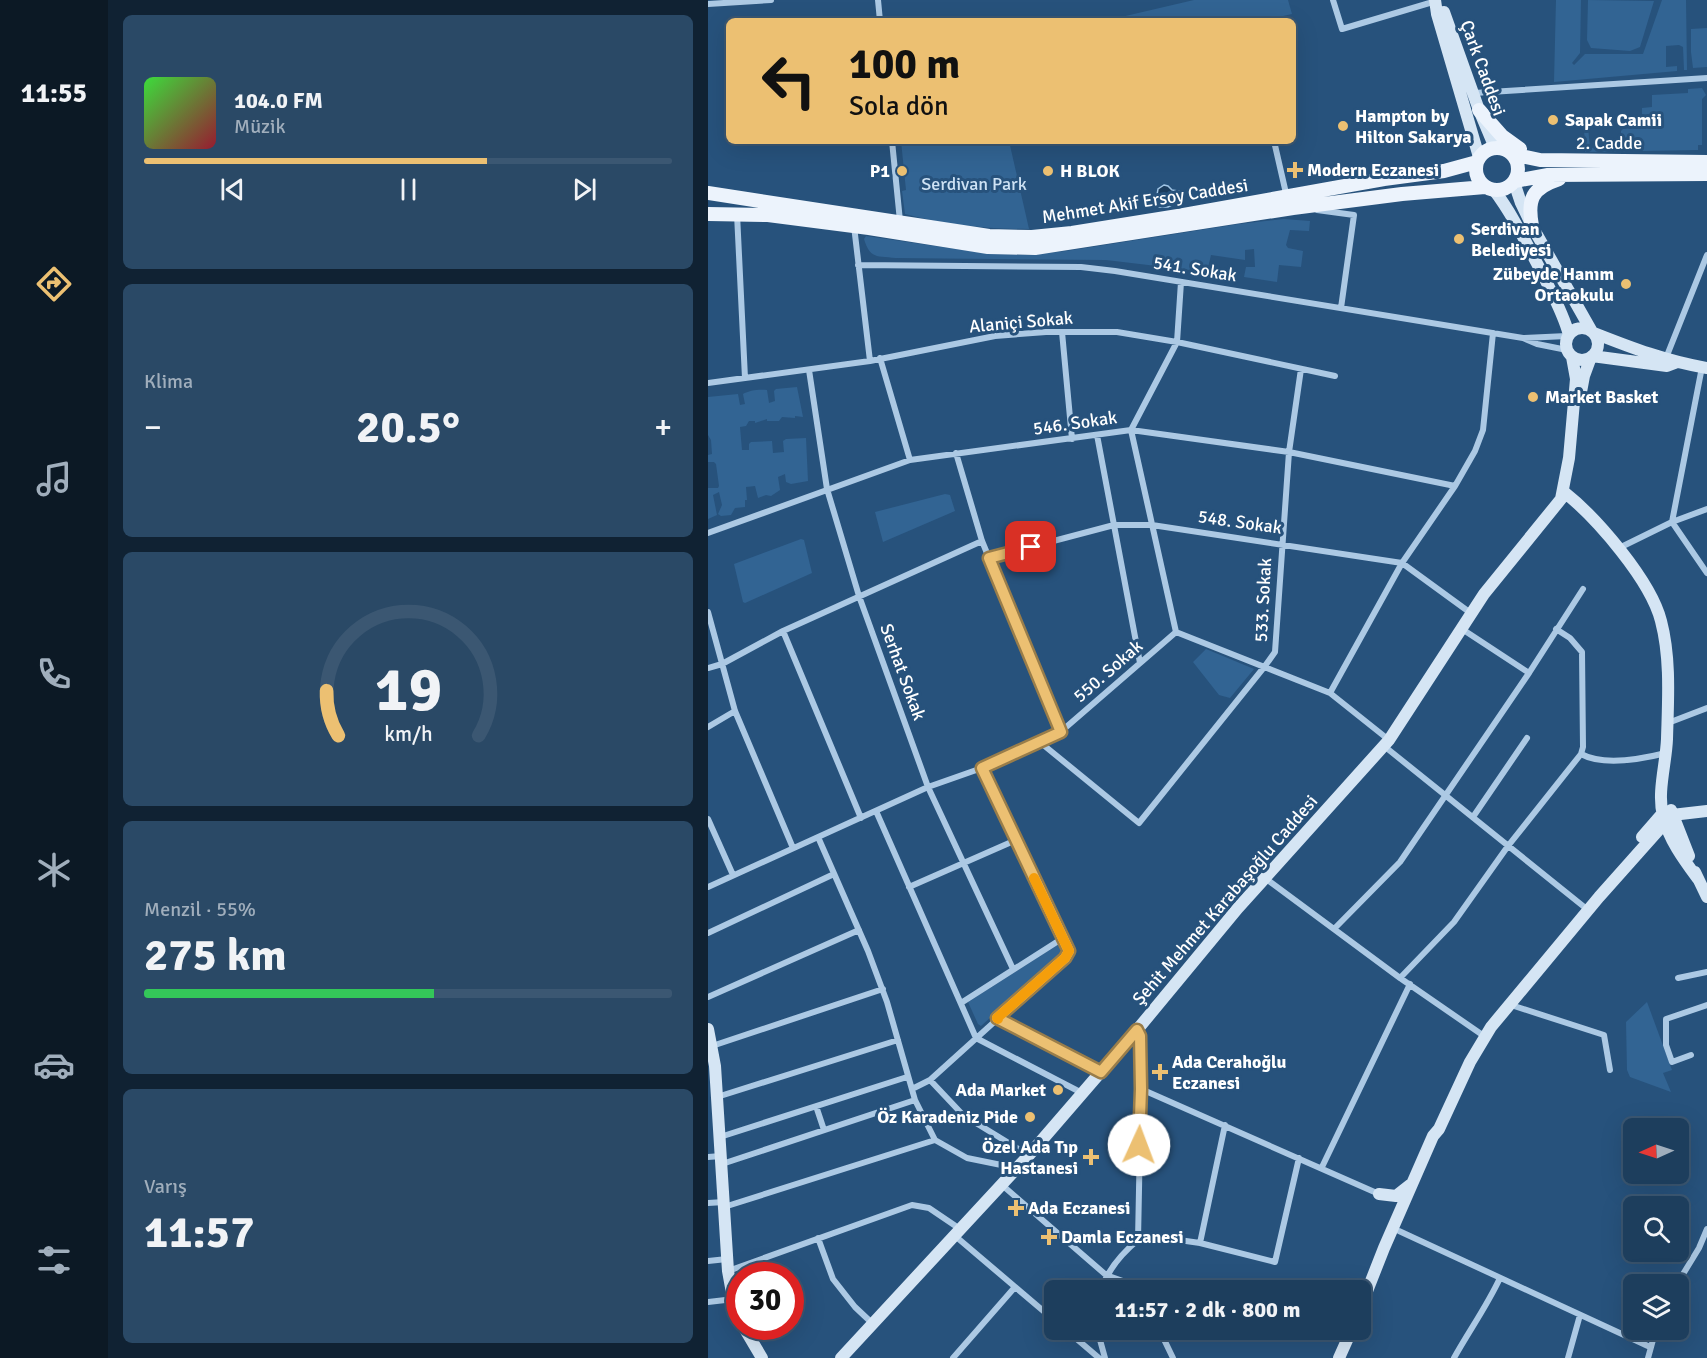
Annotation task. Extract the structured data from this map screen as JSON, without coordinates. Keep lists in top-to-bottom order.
{
  "streets": {
    "main road": [
      "Çark Caddesi",
      "2. Cadde",
      "Mehmet Akif Ersoy Caddesi",
      "Şehit Mehmet Karabaşoğlu Caddesi"
    ],
    "street": [
      "541. Sokak",
      "Alaniçi Sokak",
      "546. Sokak",
      "548. Sokak",
      "533. Sokak",
      "550. Sokak",
      "Serhat Sokak"
    ]
  },
  "crossings": [
    ["Çark Caddesi", "2. Cadde"],
    ["Çark Caddesi", "Mehmet Akif Ersoy Caddesi"],
    ["2. Cadde", "Mehmet Akif Ersoy Caddesi"],
    ["Alaniçi Sokak", "533. Sokak"],
    ["Alaniçi Sokak", "Serhat Sokak"],
    ["546. Sokak", "533. Sokak"],
    ["546. Sokak", "Serhat Sokak"],
    ["548. Sokak", "533. Sokak"],
    ["548. Sokak", "Şehit Mehmet Karabaşoğlu Caddesi"],
    ["533. Sokak", "550. Sokak"],
    ["550. Sokak", "Serhat Sokak"]
  ],
  "parks": ["Serdivan Park"],
  "places": {
    "other": [
      "Sapak Camii",
      "Hampton by Hilton Sakarya",
      "P1",
      "H BLOK",
      "Serdivan Belediyesi",
      "Zübeyde Hanım Ortaokulu",
      "Market Basket",
      "Ada Market",
      "Öz Karadeniz Pide"
    ],
    "health": [
      "Modern Eczanesi",
      "Ada Cerahoğlu Eczanesi",
      "Özel Ada Tıp Hastanesi",
      "Ada Eczanesi",
      "Damla Eczanesi"
    ]
  },
  "north": "left",
  "page": {
    "tabs": "11:55",
    "turn": ["100 m", "Sola dön"],
    "song": ["104.0 FM", "Müzik"],
    "tile": [
      "Klima",
      ["Menzil · 55%", "275 km"],
      ["Varış", "11:57"]
    ],
    "heat": ["−", "20.5°", "+"],
    "limit": "30",
    "trip": "11:57 · 2 dk · 800 m",
    "gauge": ["19", "km/h"]
  }
}
